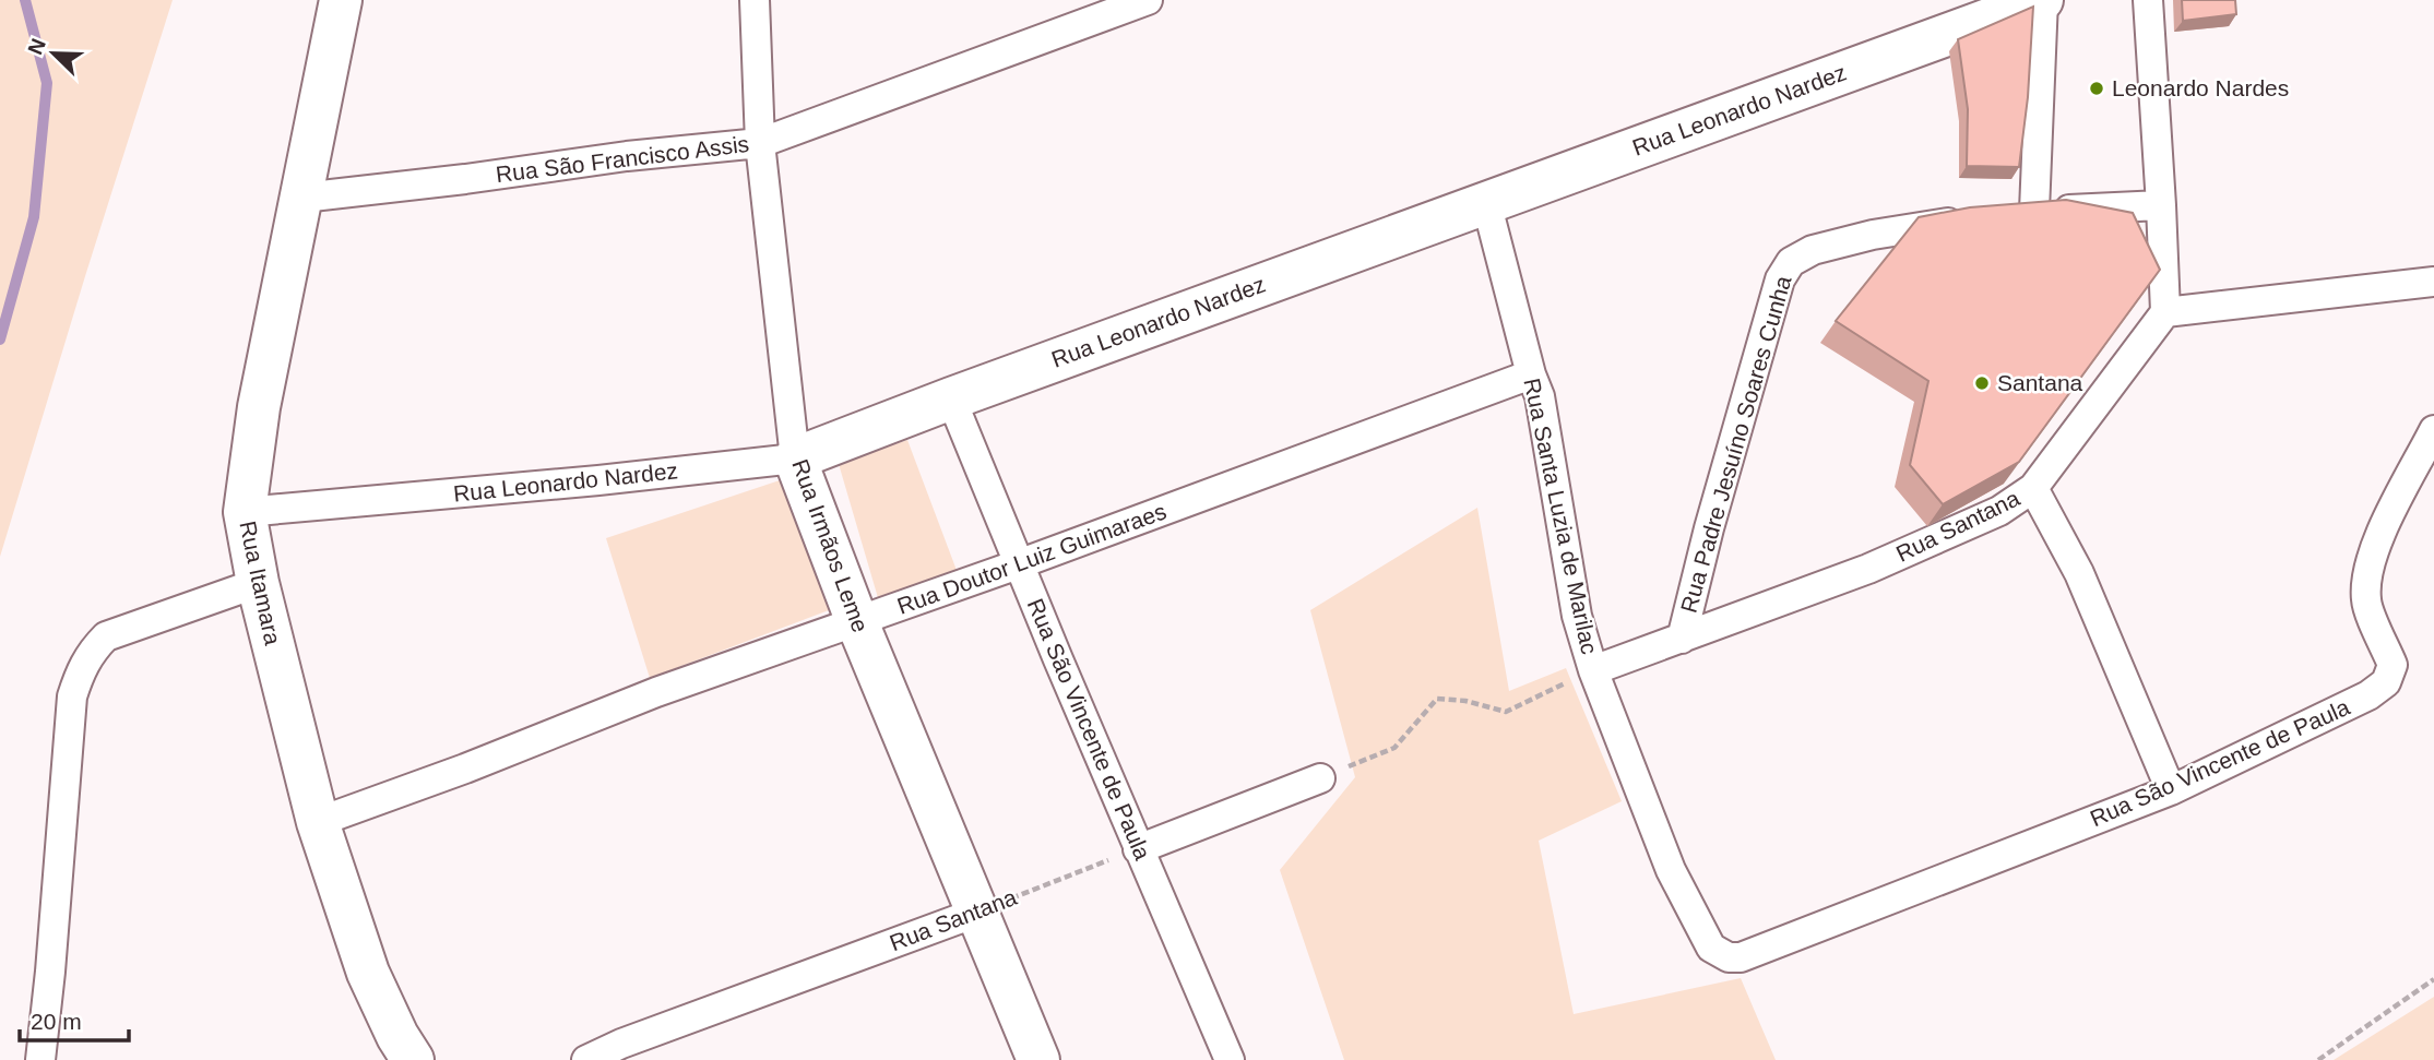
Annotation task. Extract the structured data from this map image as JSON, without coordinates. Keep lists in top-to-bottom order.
{
  "streets": {
    "street": [
      "Rua Leonardo Nardez",
      "Rua São Francisco Assis",
      "Rua Padre Jesuíno Soares Cunha",
      "Rua Santa Luzia de Marilac",
      "Rua Santana",
      "Rua Irmãos Leme",
      "Rua Doutor Luiz Guimaraes",
      "Rua Itamara",
      "Rua São Vincente de Paula"
    ]
  },
  "crossings": [
    ["Rua Leonardo Nardez", "Rua Santa Luzia de Marilac"],
    ["Rua Leonardo Nardez", "Rua Irmãos Leme"],
    ["Rua Leonardo Nardez", "Rua Itamara"],
    ["Rua Leonardo Nardez", "Rua São Vincente de Paula"],
    ["Rua São Francisco Assis", "Rua Irmãos Leme"],
    ["Rua São Francisco Assis", "Rua Itamara"],
    ["Rua Padre Jesuíno Soares Cunha", "Rua Santana"],
    ["Rua Santa Luzia de Marilac", "Rua Santana"],
    ["Rua Santa Luzia de Marilac", "Rua Doutor Luiz Guimaraes"],
    ["Rua Santa Luzia de Marilac", "Rua São Vincente de Paula"],
    ["Rua Santana", "Rua Irmãos Leme"],
    ["Rua Santana", "Rua São Vincente de Paula"],
    ["Rua Irmãos Leme", "Rua Doutor Luiz Guimaraes"],
    ["Rua Doutor Luiz Guimaraes", "Rua Itamara"],
    ["Rua Doutor Luiz Guimaraes", "Rua São Vincente de Paula"]
  ],
  "places": ["Leonardo Nardes", "Santana"],
  "scale_bar": "20 m",
  "north": "top left"
}
